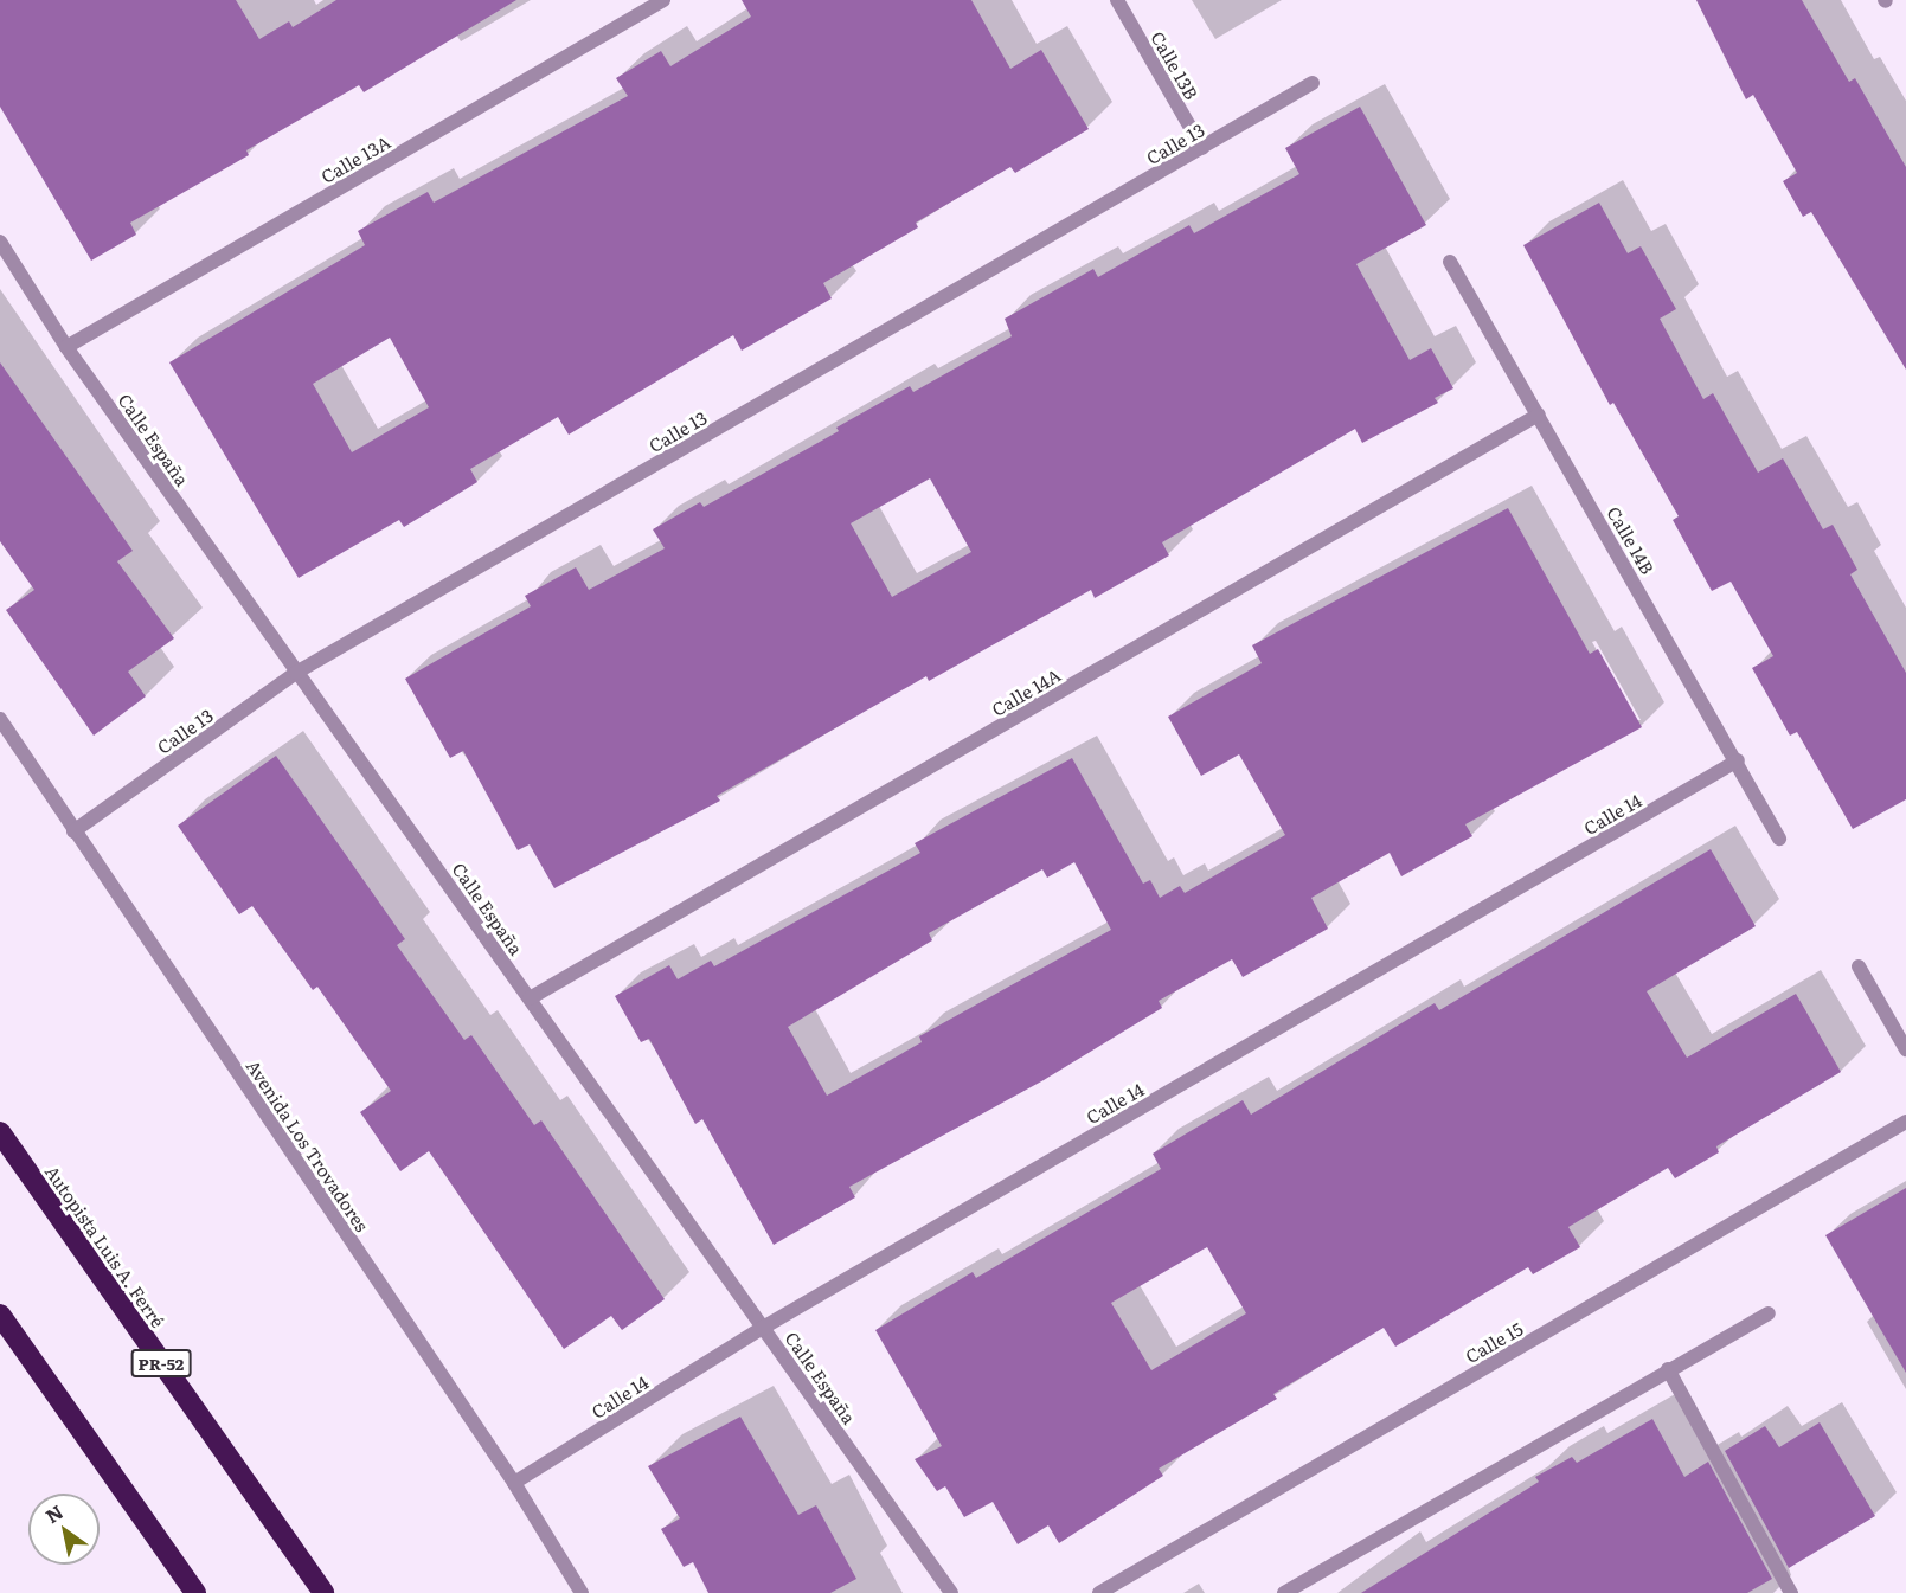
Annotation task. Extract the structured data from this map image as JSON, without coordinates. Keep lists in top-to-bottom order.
{
  "streets": {
    "highway": ["Autopista Luis A. Ferré", "PR-52"],
    "street": [
      "Calle 13B",
      "Calle 13",
      "Calle 13A",
      "Calle España",
      "Calle 14B",
      "Calle 14A",
      "Calle 14",
      "Avenida Los Trovadores",
      "Calle 15"
    ]
  },
  "crossings": [
    ["Calle 13B", "Calle 13"],
    ["Calle 13", "Calle España"],
    ["Calle 13", "Avenida Los Trovadores"],
    ["Calle 13A", "Calle España"],
    ["Calle España", "Calle 14A"],
    ["Calle España", "Calle 14"],
    ["Calle 14B", "Calle 14A"],
    ["Calle 14B", "Calle 14"],
    ["Calle 14", "Avenida Los Trovadores"]
  ],
  "north": "top left"
}
